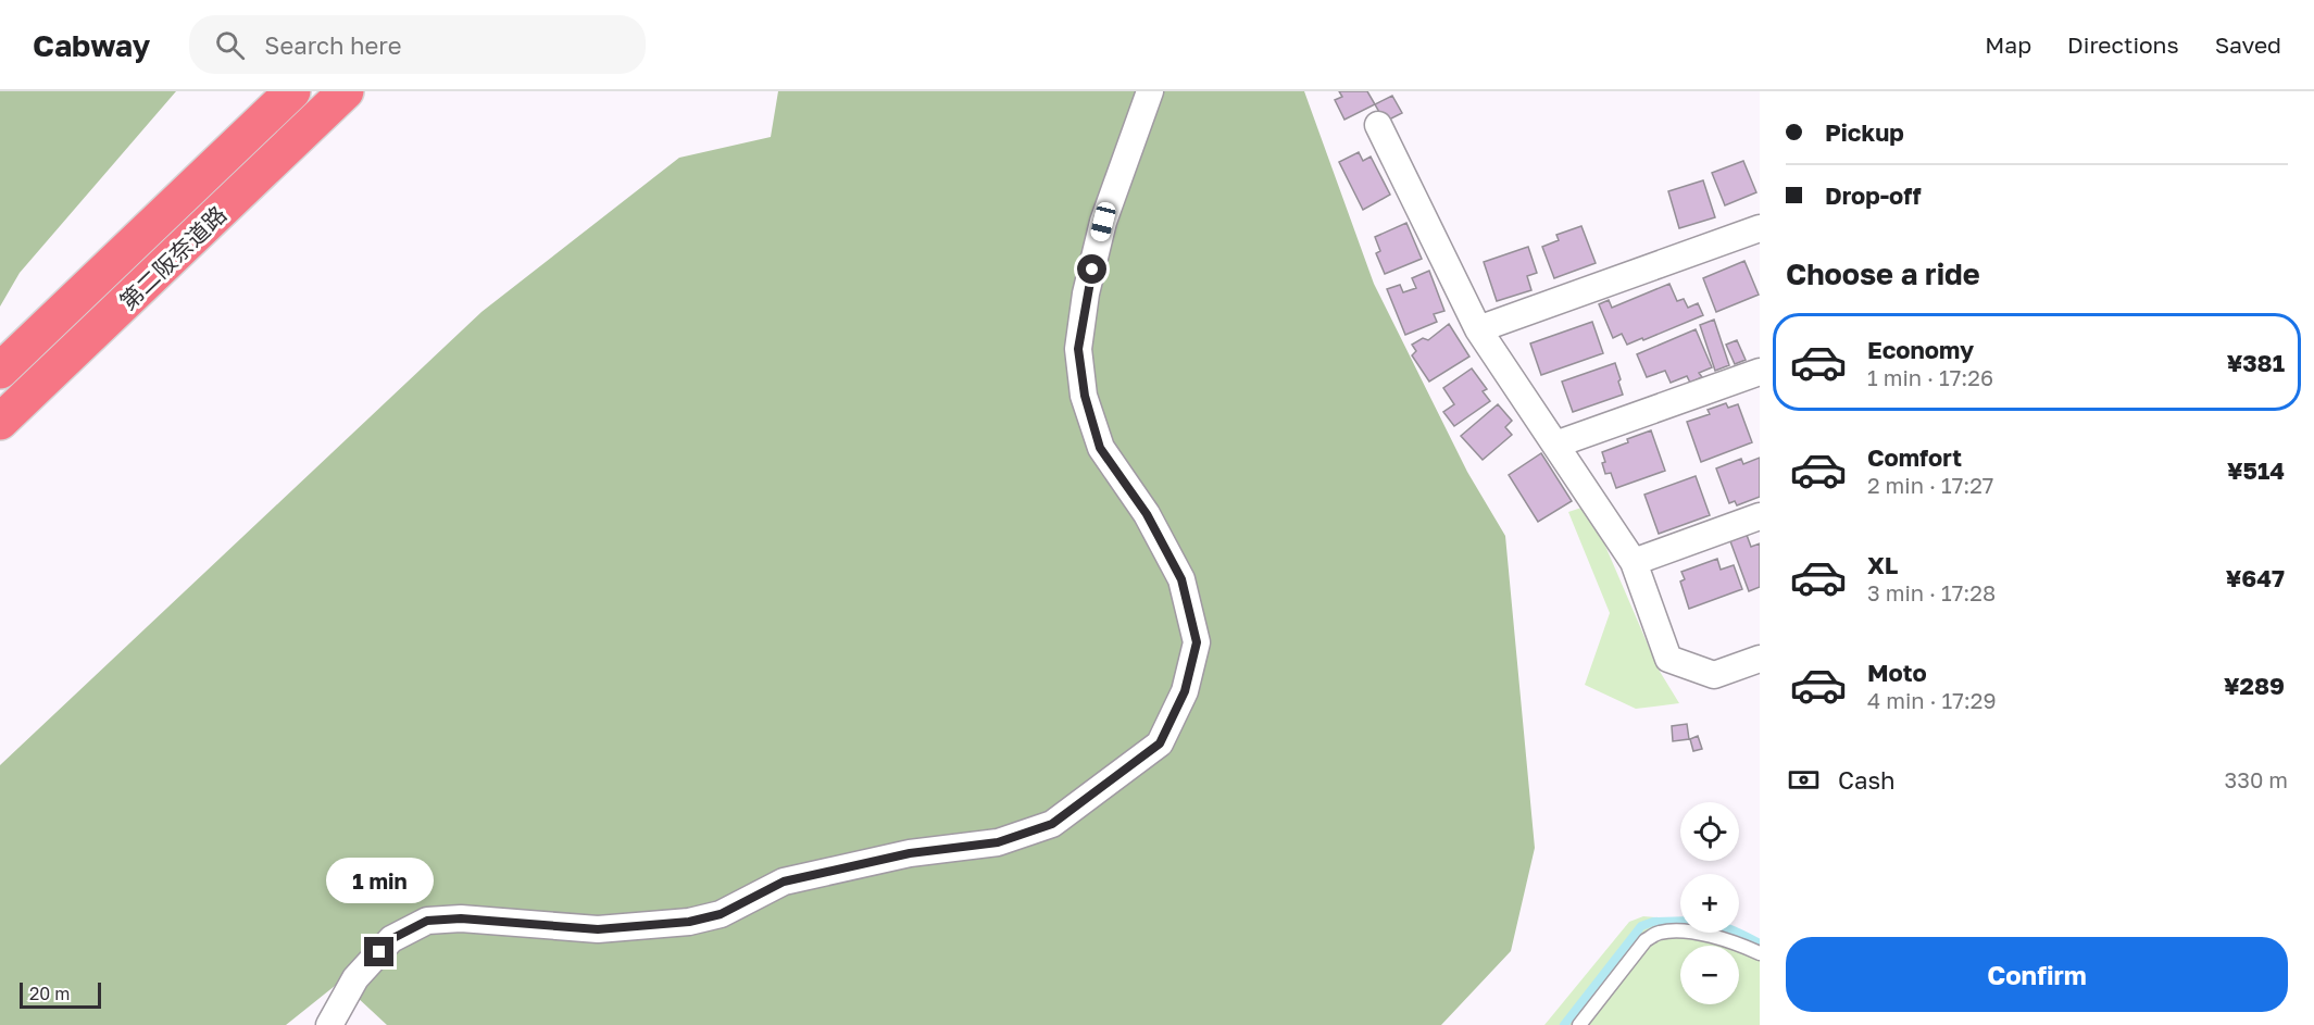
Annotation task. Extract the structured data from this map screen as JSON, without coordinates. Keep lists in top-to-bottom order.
{
  "streets": {
    "highway": ["第二阪奈道路"]
  },
  "scale_bar": "20 m",
  "page": {
    "header": "Cabway",
    "search": "Search here",
    "nav": ["Map", "Directions", "Saved"],
    "banner": ["Pickup", "Drop-off"],
    "heading": "Choose a ride",
    "list": [
      {
        "name": "Economy",
        "note": "1 min · 17:26",
        "value": "¥381"
      },
      {
        "name": "Comfort",
        "note": "2 min · 17:27",
        "value": "¥514"
      },
      {
        "name": "XL",
        "note": "3 min · 17:28",
        "value": "¥647"
      },
      {
        "name": "Moto",
        "note": "4 min · 17:29",
        "value": "¥289"
      }
    ],
    "pay": ["Cash", "330 m"],
    "map_buttons": ["+", "−"],
    "bubble": "1 min",
    "buttons": "Confirm",
    "scale": "20 m"
  }
}
